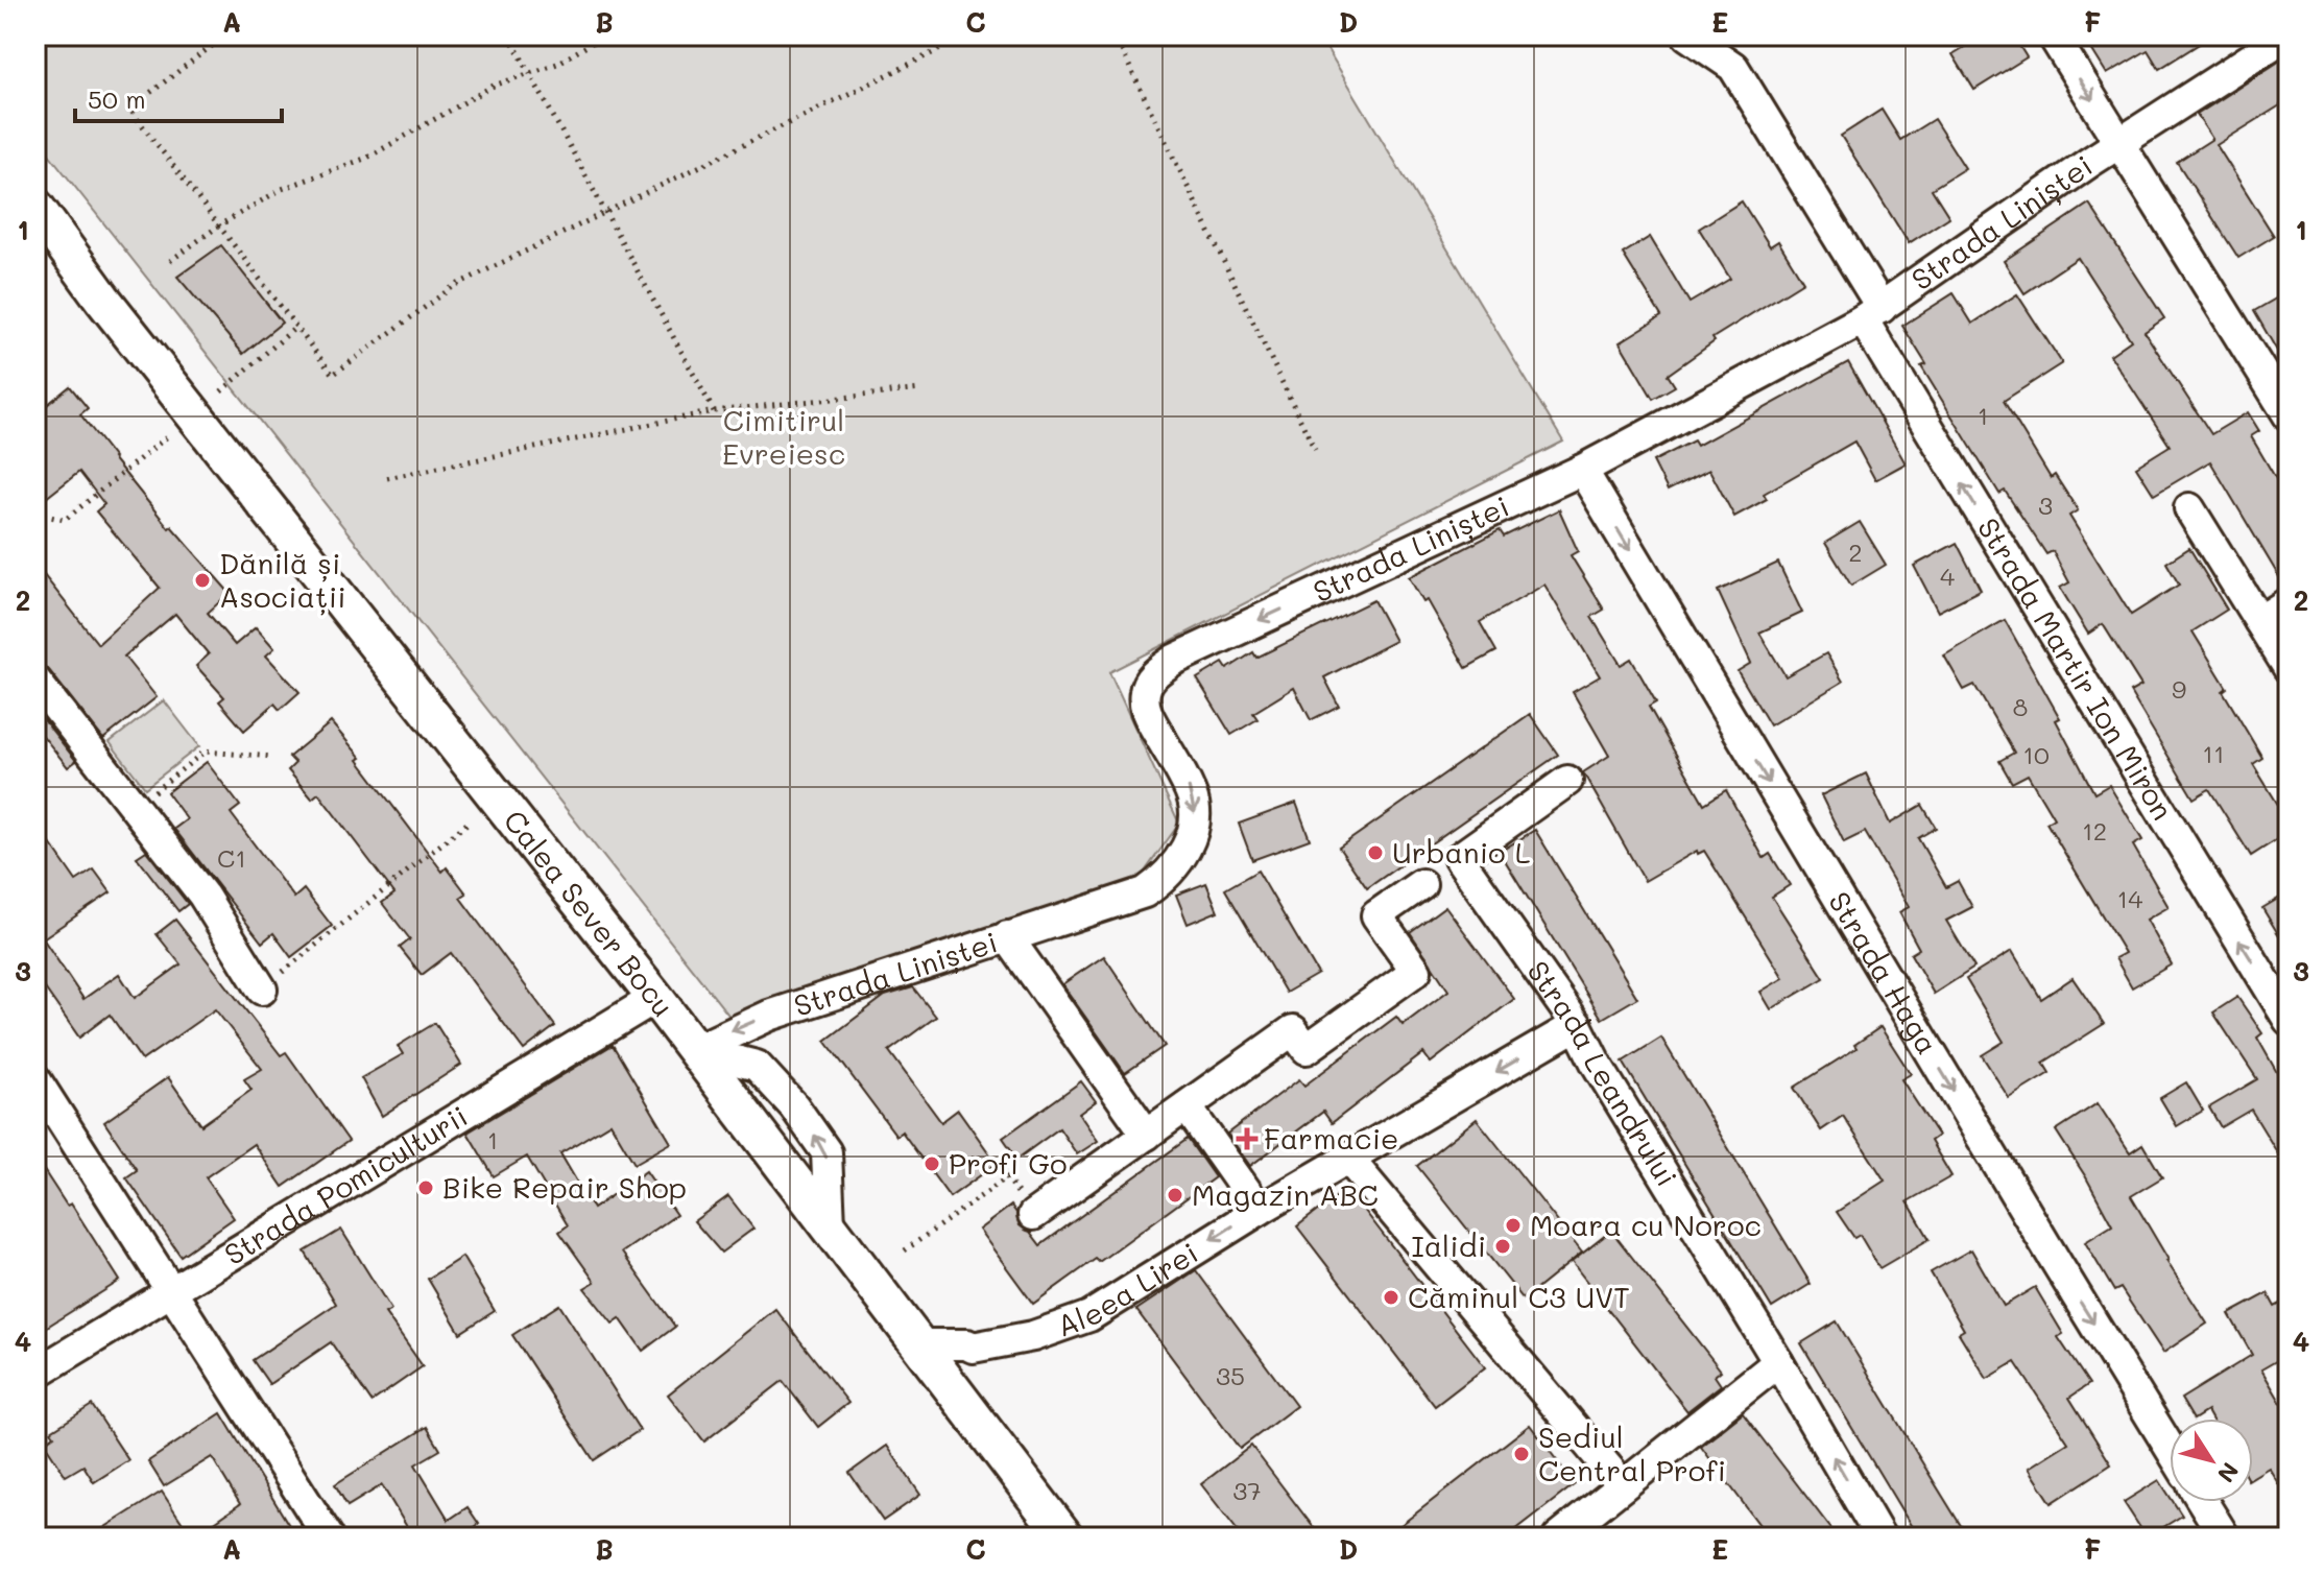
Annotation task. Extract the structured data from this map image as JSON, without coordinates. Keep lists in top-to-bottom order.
{
  "streets": {
    "main road": ["Calea Sever Bocu"],
    "street": [
      "Strada Liniștei",
      "Strada Martir Ion Miron",
      "Strada Haga",
      "Strada Leandrului",
      "Strada Pomiculturii",
      "Aleea Lirei"
    ]
  },
  "crossings": [
    ["Strada Liniștei", "Strada Martir Ion Miron"],
    ["Strada Liniștei", "Calea Sever Bocu"],
    ["Strada Liniștei", "Strada Haga"],
    ["Calea Sever Bocu", "Strada Pomiculturii"],
    ["Calea Sever Bocu", "Aleea Lirei"],
    ["Strada Leandrului", "Aleea Lirei"]
  ],
  "one_way": [
    "Strada Liniștei",
    "Strada Martir Ion Miron",
    "Strada Haga",
    "Aleea Lirei"
  ],
  "parks": ["Cimitirul Evreiesc"],
  "places": {
    "other": [
      "Dănilă și Asociații",
      "Urbanio L",
      "Profi Go",
      "Bike Repair Shop",
      "Magazin ABC",
      "Moara cu Noroc",
      "Ialidi",
      "Căminul C3 UVT",
      "Sediul Central Profi"
    ],
    "health": ["Farmacie"]
  },
  "house_numbers": [
    "1",
    "3",
    "2",
    "4",
    "9",
    "8",
    "11",
    "10",
    "12",
    "C1",
    "14",
    "1",
    "35",
    "37"
  ],
  "scale_bar": "50 m",
  "north": "bottom right",
  "grid": {
    "columns": [
      "A",
      "B",
      "C",
      "D",
      "E",
      "F"
    ],
    "rows": [
      "1",
      "2",
      "3",
      "4"
    ]
  }
}
